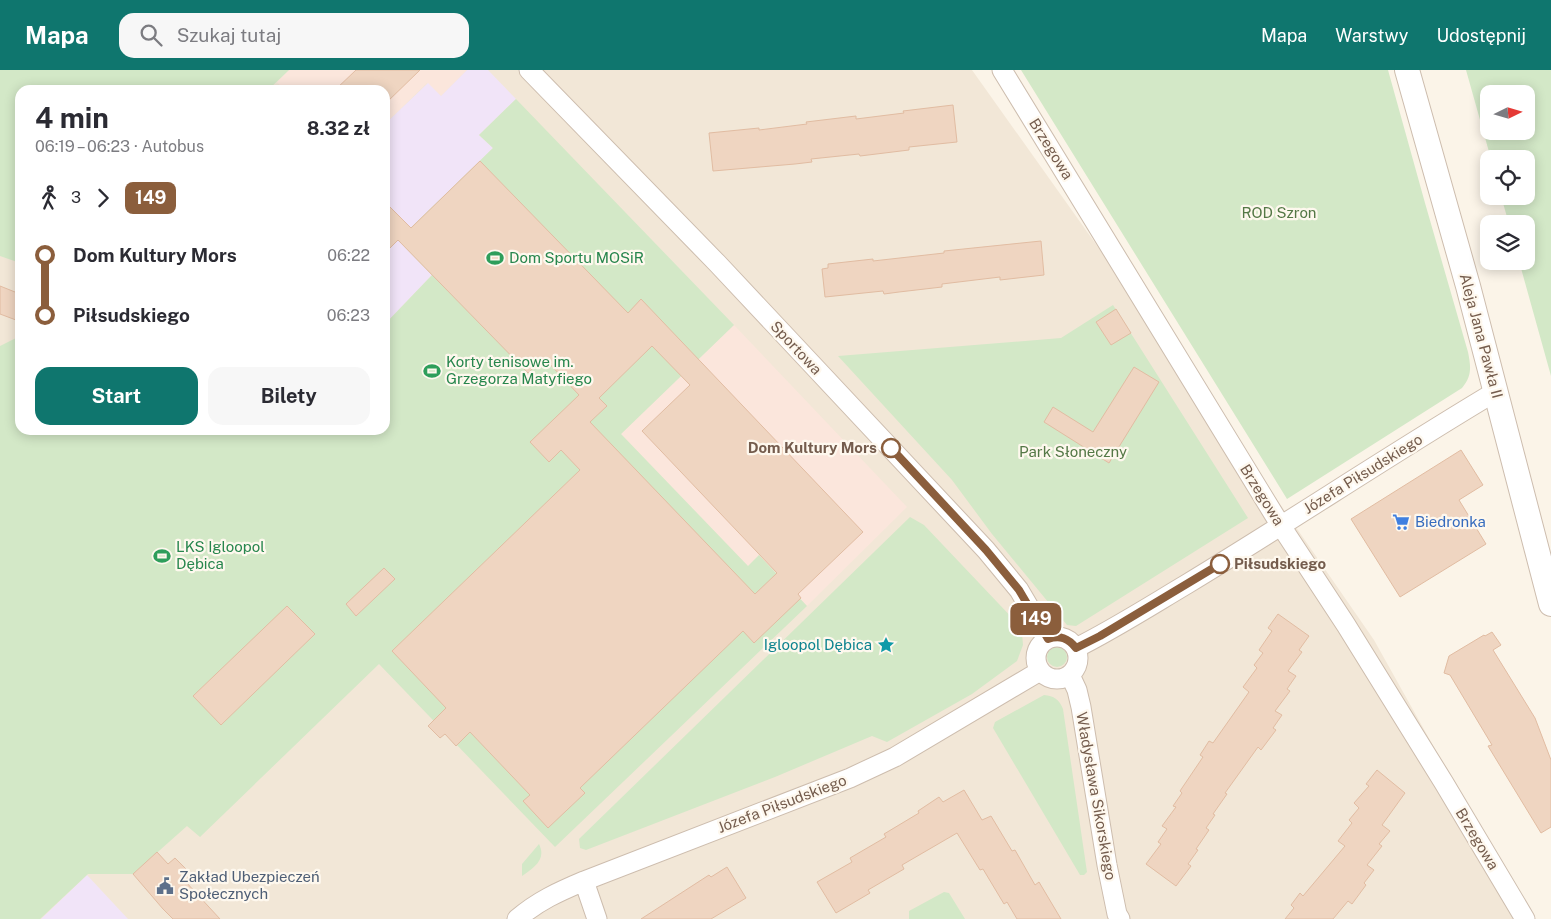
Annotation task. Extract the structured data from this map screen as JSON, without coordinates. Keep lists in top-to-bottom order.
{
  "streets": {
    "street": [
      "Brzegowa",
      "Aleja Jana Pawła II",
      "Sportowa",
      "Józefa Piłsudskiego",
      "Władysława Sikorskiego"
    ]
  },
  "crossings": [
    ["Brzegowa", "Józefa Piłsudskiego"],
    ["Aleja Jana Pawła II", "Józefa Piłsudskiego"],
    ["Sportowa", "Józefa Piłsudskiego"],
    ["Sportowa", "Władysława Sikorskiego"],
    ["Józefa Piłsudskiego", "Władysława Sikorskiego"]
  ],
  "parks": ["ROD Szron", "Park Słoneczny"],
  "places": {
    "sports": ["Dom Sportu MOSiR", "Korty tenisowe im. Grzegorza Matyfiego", "LKS Igloopol Dębica"],
    "other": ["Dom Kultury Mors", "Piłsudskiego"],
    "supermarket": ["Biedronka"],
    "place": ["Igloopol Dębica"],
    "public building": ["Zakład Ubezpieczeń Społecznych"]
  },
  "lines": ["bus line 149"],
  "north": "right",
  "page": {
    "header": "Mapa",
    "search": "Szukaj tutaj",
    "nav": ["Mapa", "Warstwy", "Udostępnij"],
    "on_map": "149",
    "heading": ["4 min", "06:19 – 06:23 · Autobus", "8.32 zł"],
    "legs": ["3", "149"],
    "list": [
      {
        "name": "Dom Kultury Mors",
        "value": "06:22"
      },
      {
        "name": "Piłsudskiego",
        "value": "06:23"
      }
    ],
    "buttons": ["Start", "Bilety"]
  }
}
